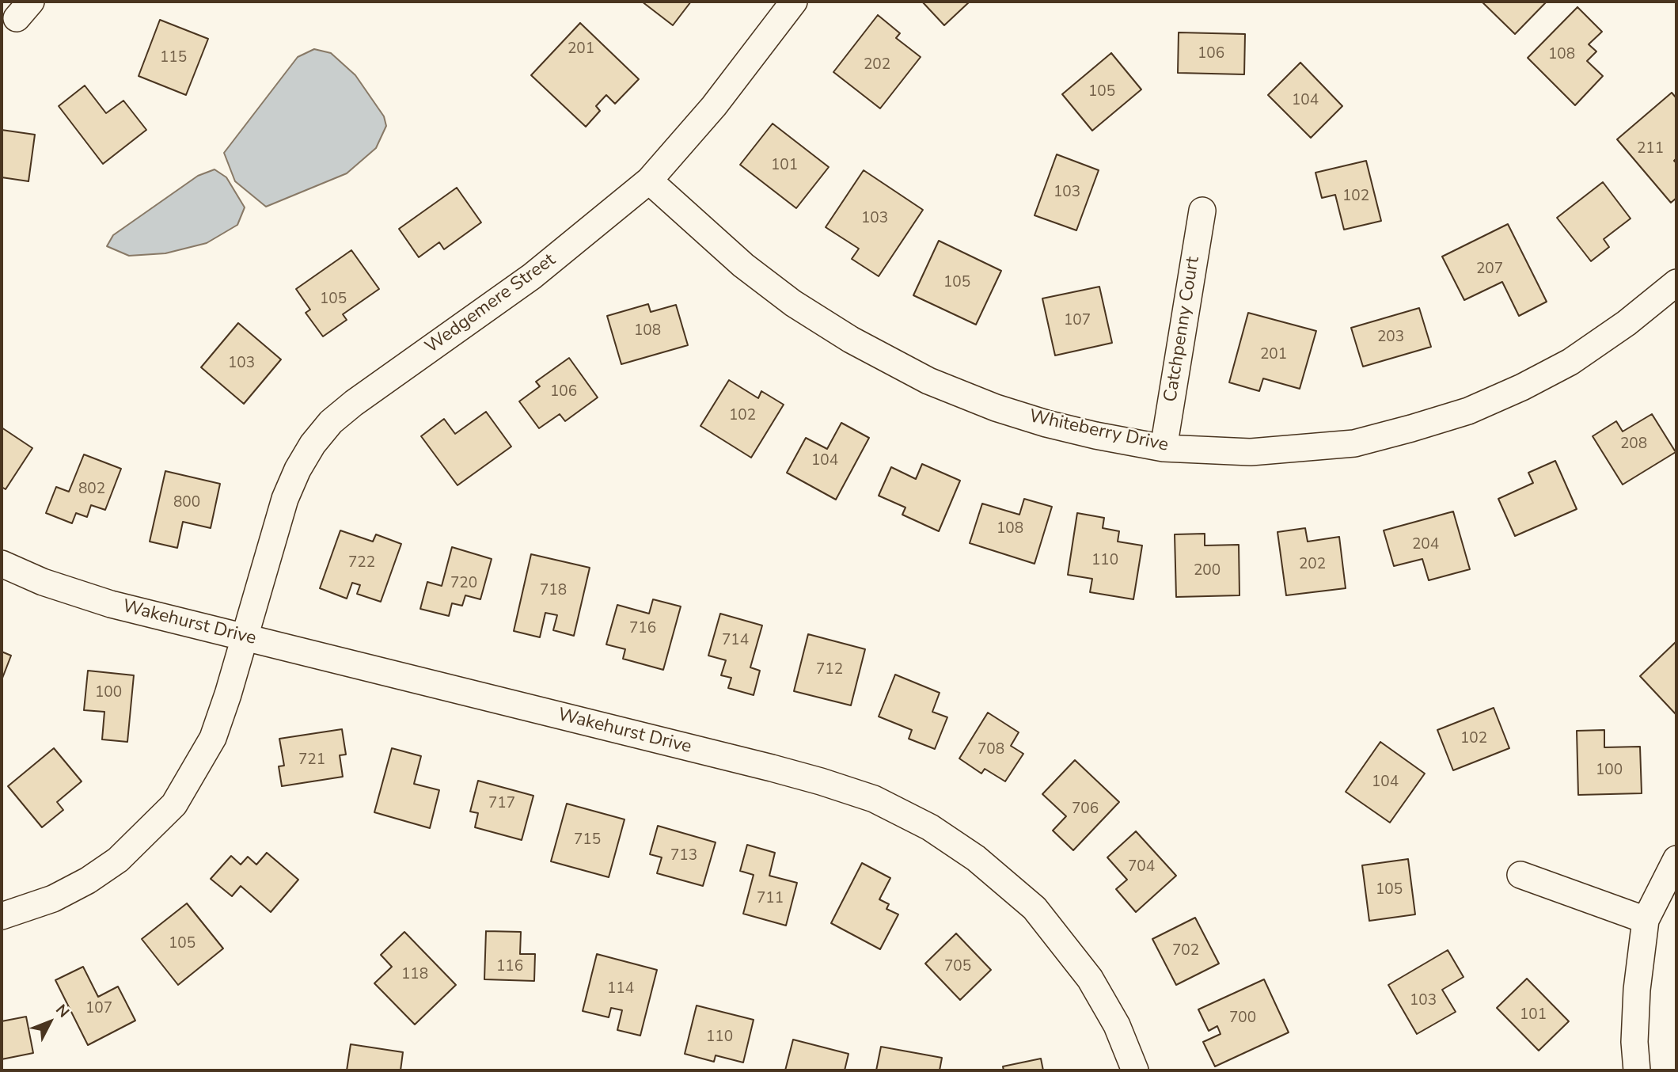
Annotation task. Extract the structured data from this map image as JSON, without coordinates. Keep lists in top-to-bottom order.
{
  "streets": {
    "street": [
      "Wedgemere Street",
      "Catchpenny Court",
      "Whiteberry Drive",
      "Wakehurst Drive"
    ]
  },
  "crossings": [
    ["Wedgemere Street", "Whiteberry Drive"],
    ["Wedgemere Street", "Wakehurst Drive"],
    ["Catchpenny Court", "Whiteberry Drive"]
  ],
  "house_numbers": [
    "201",
    "106",
    "108",
    "115",
    "202",
    "105",
    "104",
    "211",
    "101",
    "103",
    "102",
    "103",
    "207",
    "105",
    "105",
    "107",
    "108",
    "203",
    "201",
    "103",
    "106",
    "102",
    "208",
    "104",
    "802",
    "800",
    "108",
    "204",
    "110",
    "722",
    "202",
    "200",
    "720",
    "718",
    "716",
    "714",
    "712",
    "100",
    "102",
    "708",
    "721",
    "100",
    "104",
    "717",
    "706",
    "715",
    "713",
    "704",
    "105",
    "711",
    "105",
    "702",
    "116",
    "705",
    "118",
    "114",
    "103",
    "107",
    "101",
    "700",
    "110"
  ],
  "north": "top right"
}
